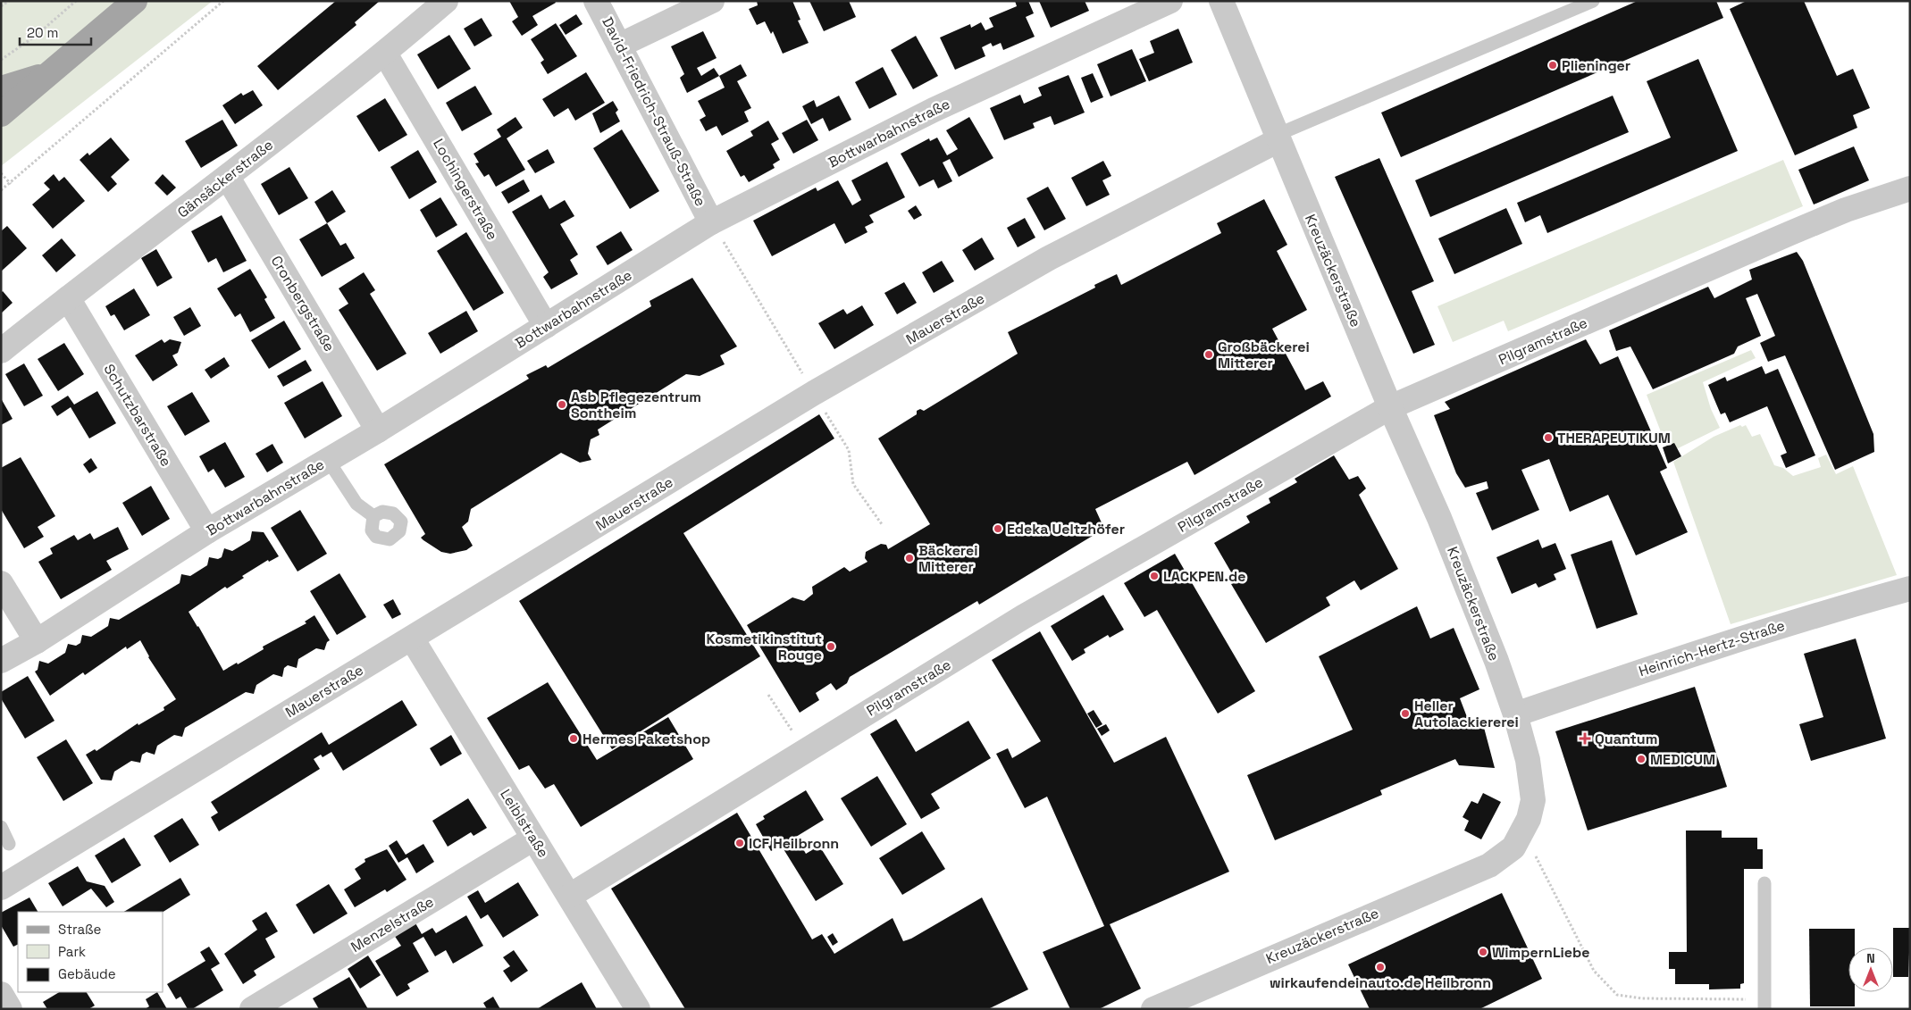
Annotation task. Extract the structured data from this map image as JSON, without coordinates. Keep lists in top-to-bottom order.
{
  "streets": {
    "street": [
      "David-Friedrich-Strauß-Straße",
      "Bottwarbahnstraße",
      "Gänsäckerstraße",
      "Lochingerstraße",
      "Kreuzäckerstraße",
      "Cronbergstraße",
      "Mauerstraße",
      "Pilgramstraße",
      "Schutzbarstraße",
      "Heinrich-Hertz-Straße",
      "Leiblstraße",
      "Menzelstraße"
    ]
  },
  "crossings": [
    ["David-Friedrich-Strauß-Straße", "Bottwarbahnstraße"],
    ["Bottwarbahnstraße", "Lochingerstraße"],
    ["Bottwarbahnstraße", "Cronbergstraße"],
    ["Bottwarbahnstraße", "Schutzbarstraße"],
    ["Gänsäckerstraße", "Lochingerstraße"],
    ["Gänsäckerstraße", "Cronbergstraße"],
    ["Gänsäckerstraße", "Schutzbarstraße"],
    ["Kreuzäckerstraße", "Mauerstraße"],
    ["Kreuzäckerstraße", "Pilgramstraße"],
    ["Kreuzäckerstraße", "Heinrich-Hertz-Straße"],
    ["Mauerstraße", "Leiblstraße"],
    ["Pilgramstraße", "Leiblstraße"],
    ["Leiblstraße", "Menzelstraße"]
  ],
  "places": {
    "other": [
      "Plieninger",
      "Großbäckerei Mitterer",
      "Asb Pflegezentrum Sontheim",
      "THERAPEUTIKUM",
      "Edeka Ueltzhöfer",
      "Bäckerei Mitterer",
      "LACKPEN.de",
      "Kosmetikinstitut Rouge",
      "Heller Autolackiererei",
      "Hermes Paketshop",
      "MEDICUM",
      "ICF Heilbronn",
      "WimpernLiebe",
      "wirkaufendeinauto.de Heilbronn"
    ],
    "health": ["Quantum"]
  },
  "legend": ["Straße", "Park", "Gebäude"],
  "scale_bar": "20 m",
  "north": "top"
}
